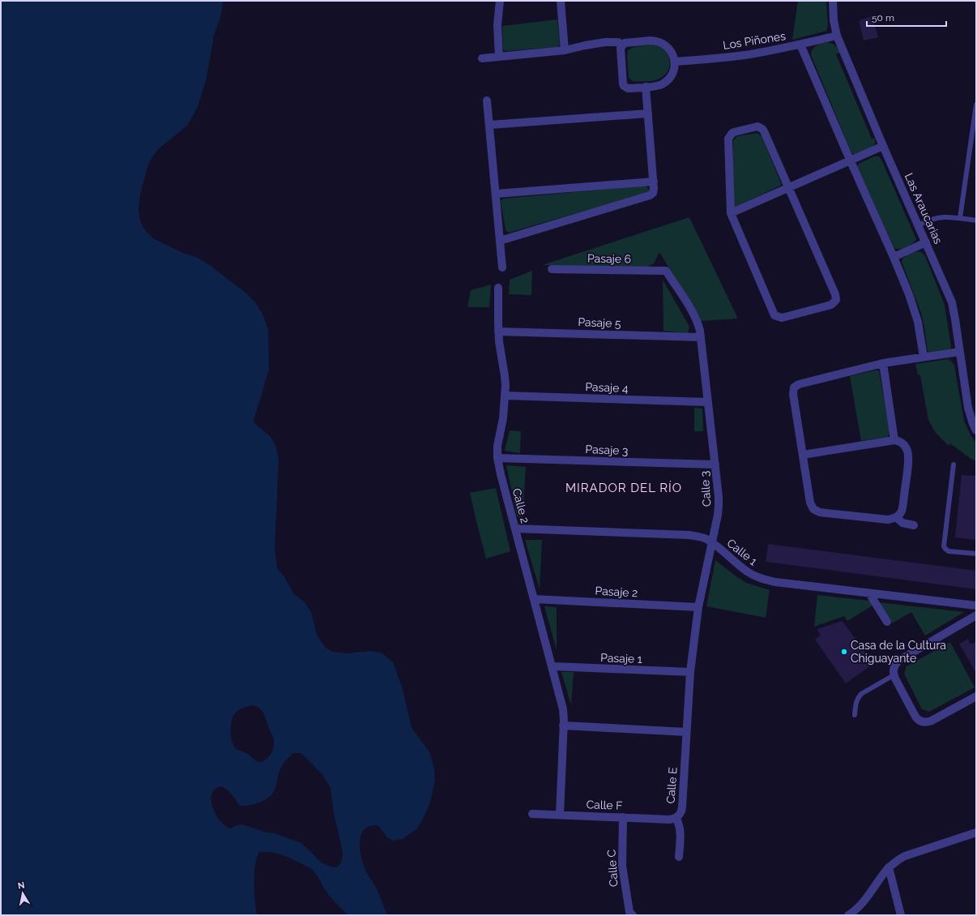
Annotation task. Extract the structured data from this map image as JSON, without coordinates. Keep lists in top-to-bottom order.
{
  "streets": {
    "street": [
      "Los Piñones",
      "Las Araucarias",
      "Pasaje 6",
      "Pasaje 5",
      "Pasaje 4",
      "Pasaje 3",
      "Calle 3",
      "Calle 2",
      "Calle 1",
      "Pasaje 2",
      "Pasaje 1",
      "Calle E",
      "Calle F",
      "Calle C"
    ]
  },
  "crossings": [
    ["Los Piñones", "Las Araucarias"],
    ["Pasaje 6", "Calle 3"],
    ["Pasaje 5", "Calle 3"],
    ["Pasaje 5", "Calle 2"],
    ["Pasaje 4", "Calle 3"],
    ["Pasaje 4", "Calle 2"],
    ["Pasaje 3", "Calle 3"],
    ["Pasaje 3", "Calle 2"],
    ["Calle 3", "Calle 1"],
    ["Calle 3", "Pasaje 2"],
    ["Calle 3", "Pasaje 1"],
    ["Calle 3", "Calle E"],
    ["Calle 2", "Calle 1"],
    ["Calle 2", "Pasaje 2"],
    ["Calle 2", "Pasaje 1"],
    ["Calle E", "Calle F"],
    ["Calle F", "Calle C"]
  ],
  "districts": ["MIRADOR DEL RÍO"],
  "places": ["Casa de la Cultura Chiguayante"],
  "scale_bar": "50 m",
  "north": "top"
}
